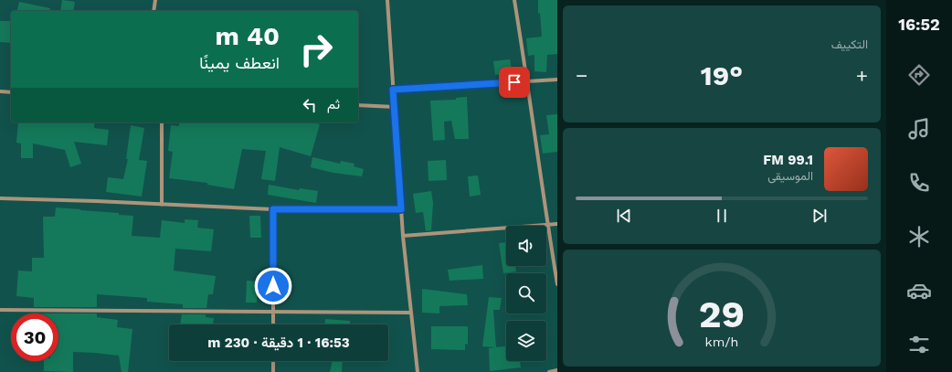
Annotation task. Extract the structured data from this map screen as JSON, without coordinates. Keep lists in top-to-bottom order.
{
  "page": {
    "tabs": "16:52",
    "tile": "التكييف",
    "turn": ["40 m", "انعطف يمينًا"],
    "heat": ["−", "19°", "+"],
    "then": "ثم",
    "song": ["99.1 FM", "الموسيقى"],
    "limit": "30",
    "trip": "16:53 · 1 دقيقة · 230 m",
    "gauge": ["29", "km/h"]
  }
}
